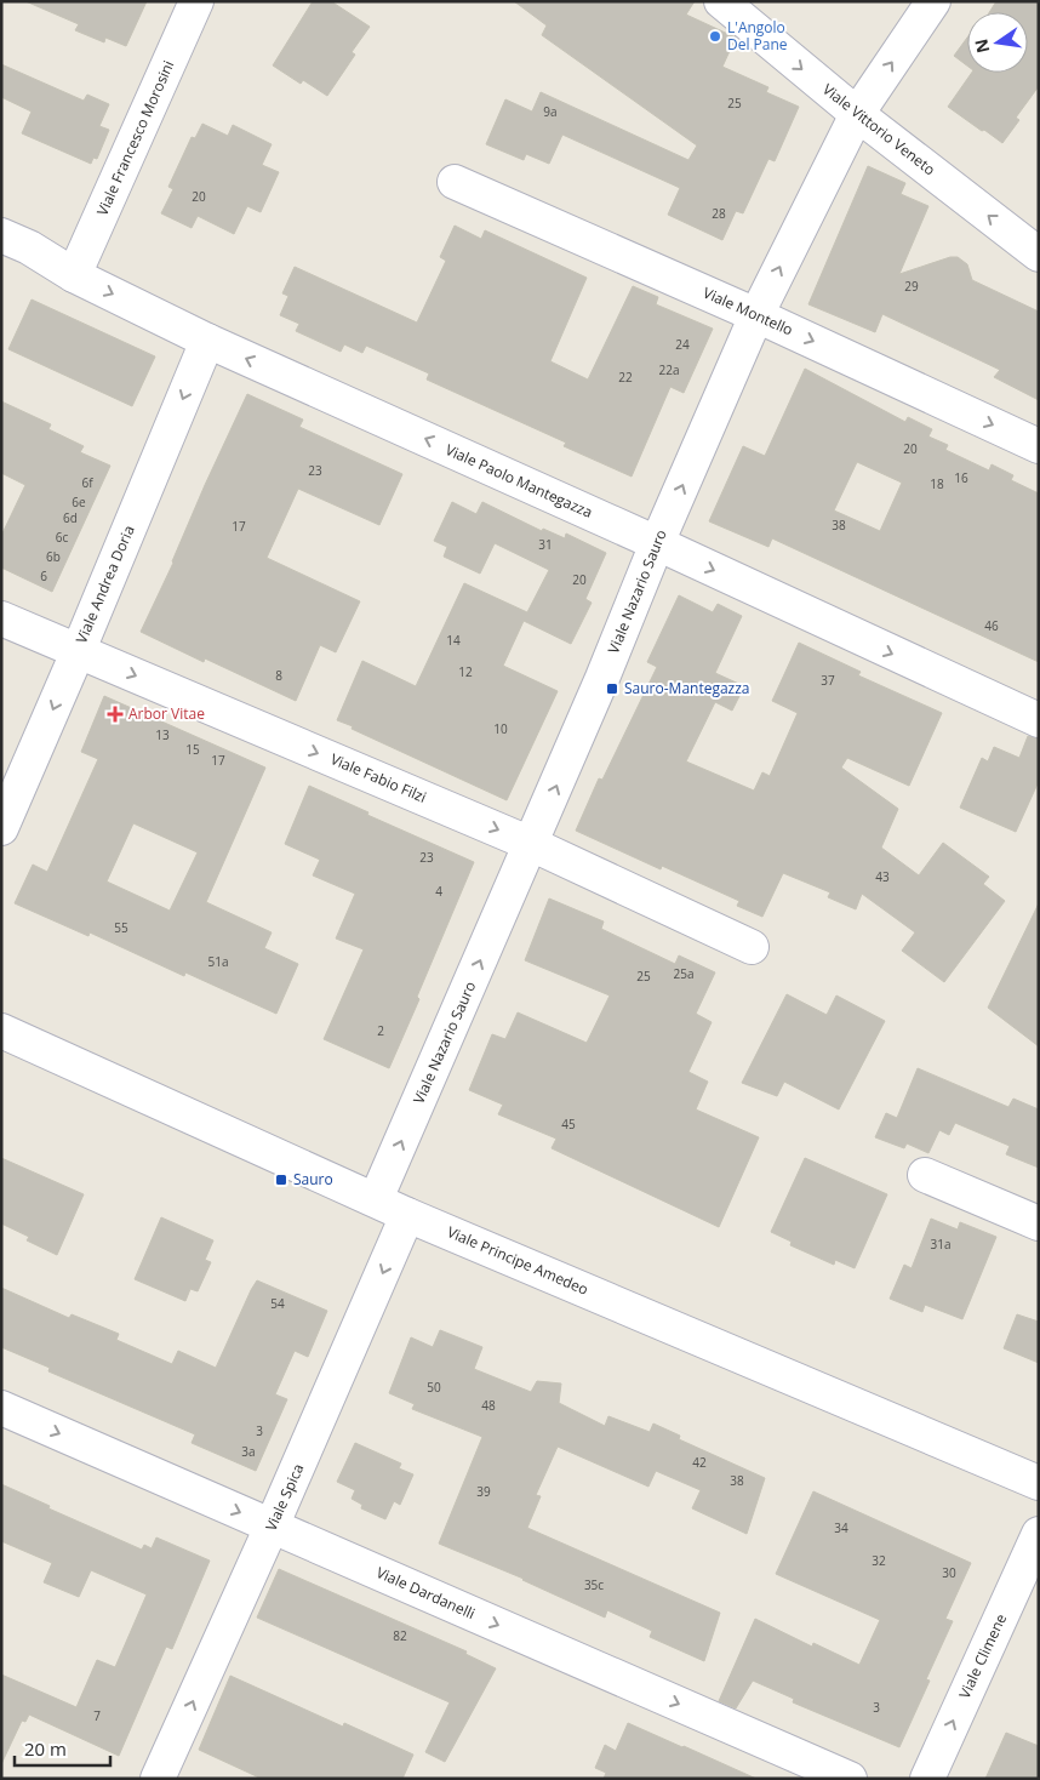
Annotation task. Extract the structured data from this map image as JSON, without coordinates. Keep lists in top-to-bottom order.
{
  "streets": {
    "street": [
      "Viale Vittorio Veneto",
      "Viale Francesco Morosini",
      "Viale Montello",
      "Viale Paolo Mantegazza",
      "Viale Andrea Doria",
      "Viale Nazario Sauro",
      "Viale Fabio Filzi",
      "Viale Principe Amedeo",
      "Viale Spica",
      "Viale Dardanelli",
      "Viale Climene"
    ]
  },
  "crossings": [
    ["Viale Vittorio Veneto", "Viale Nazario Sauro"],
    ["Viale Francesco Morosini", "Viale Paolo Mantegazza"],
    ["Viale Montello", "Viale Nazario Sauro"],
    ["Viale Paolo Mantegazza", "Viale Andrea Doria"],
    ["Viale Paolo Mantegazza", "Viale Nazario Sauro"],
    ["Viale Andrea Doria", "Viale Fabio Filzi"],
    ["Viale Nazario Sauro", "Viale Fabio Filzi"],
    ["Viale Nazario Sauro", "Viale Principe Amedeo"],
    ["Viale Principe Amedeo", "Viale Spica"],
    ["Viale Spica", "Viale Dardanelli"]
  ],
  "one_way": [
    "Viale Montello",
    "Viale Andrea Doria",
    "Viale Nazario Sauro",
    "Viale Fabio Filzi",
    "Viale Dardanelli",
    "Viale Climene"
  ],
  "places": {
    "other": ["L'Angolo Del Pane"],
    "transit": ["Sauro-Mantegazza", "Sauro"],
    "health": ["Arbor Vitae"]
  },
  "house_numbers": [
    "25",
    "9a",
    "20",
    "28",
    "29",
    "24",
    "22a",
    "22",
    "20",
    "23",
    "16",
    "6f",
    "18",
    "6e",
    "6d",
    "38",
    "17",
    "6c",
    "31",
    "6b",
    "6",
    "20",
    "46",
    "14",
    "12",
    "8",
    "37",
    "10",
    "13",
    "15",
    "17",
    "23",
    "43",
    "4",
    "55",
    "51a",
    "25a",
    "25",
    "2",
    "45",
    "31a",
    "54",
    "50",
    "48",
    "3",
    "3a",
    "42",
    "38",
    "39",
    "34",
    "32",
    "30",
    "35c",
    "82",
    "3",
    "7"
  ],
  "scale_bar": "20 m",
  "north": "left"
}
